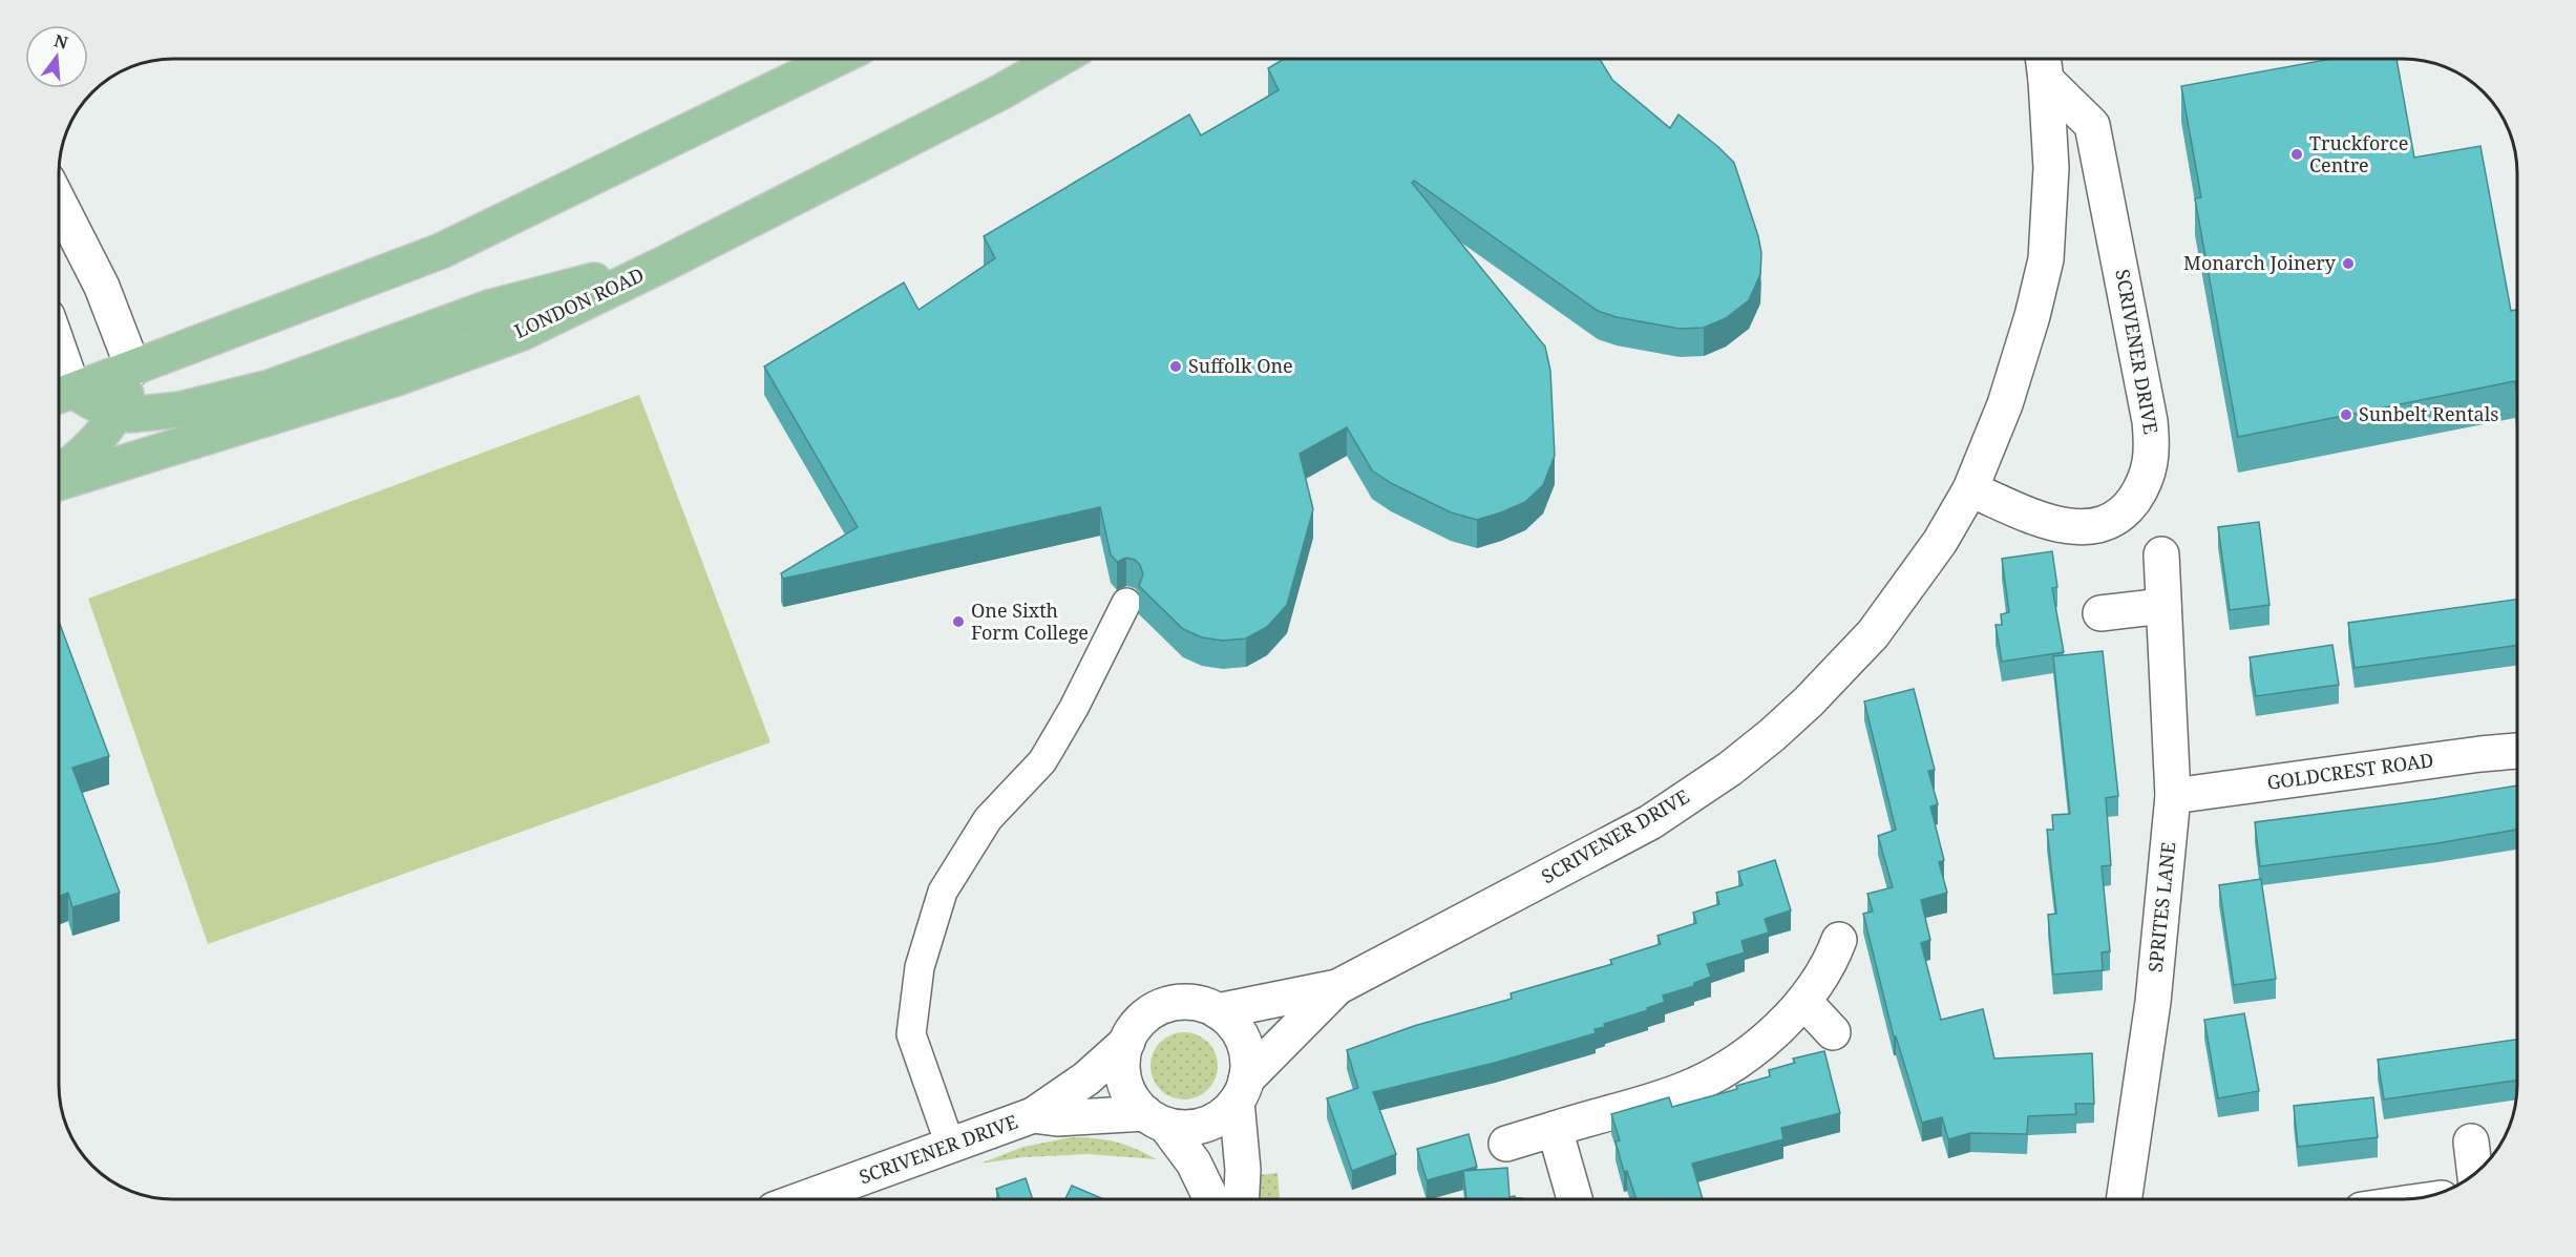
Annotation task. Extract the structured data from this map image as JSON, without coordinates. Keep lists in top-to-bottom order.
{
  "streets": {
    "main road": ["LONDON ROAD"],
    "street": ["SCRIVENER DRIVE", "GOLDCREST ROAD", "SPRITES LANE"]
  },
  "crossings": [
    ["GOLDCREST ROAD", "SPRITES LANE"]
  ],
  "places": [
    "Truckforce Centre",
    "Monarch Joinery",
    "Suffolk One",
    "Sunbelt Rentals",
    "One Sixth Form College"
  ],
  "north": "top"
}
